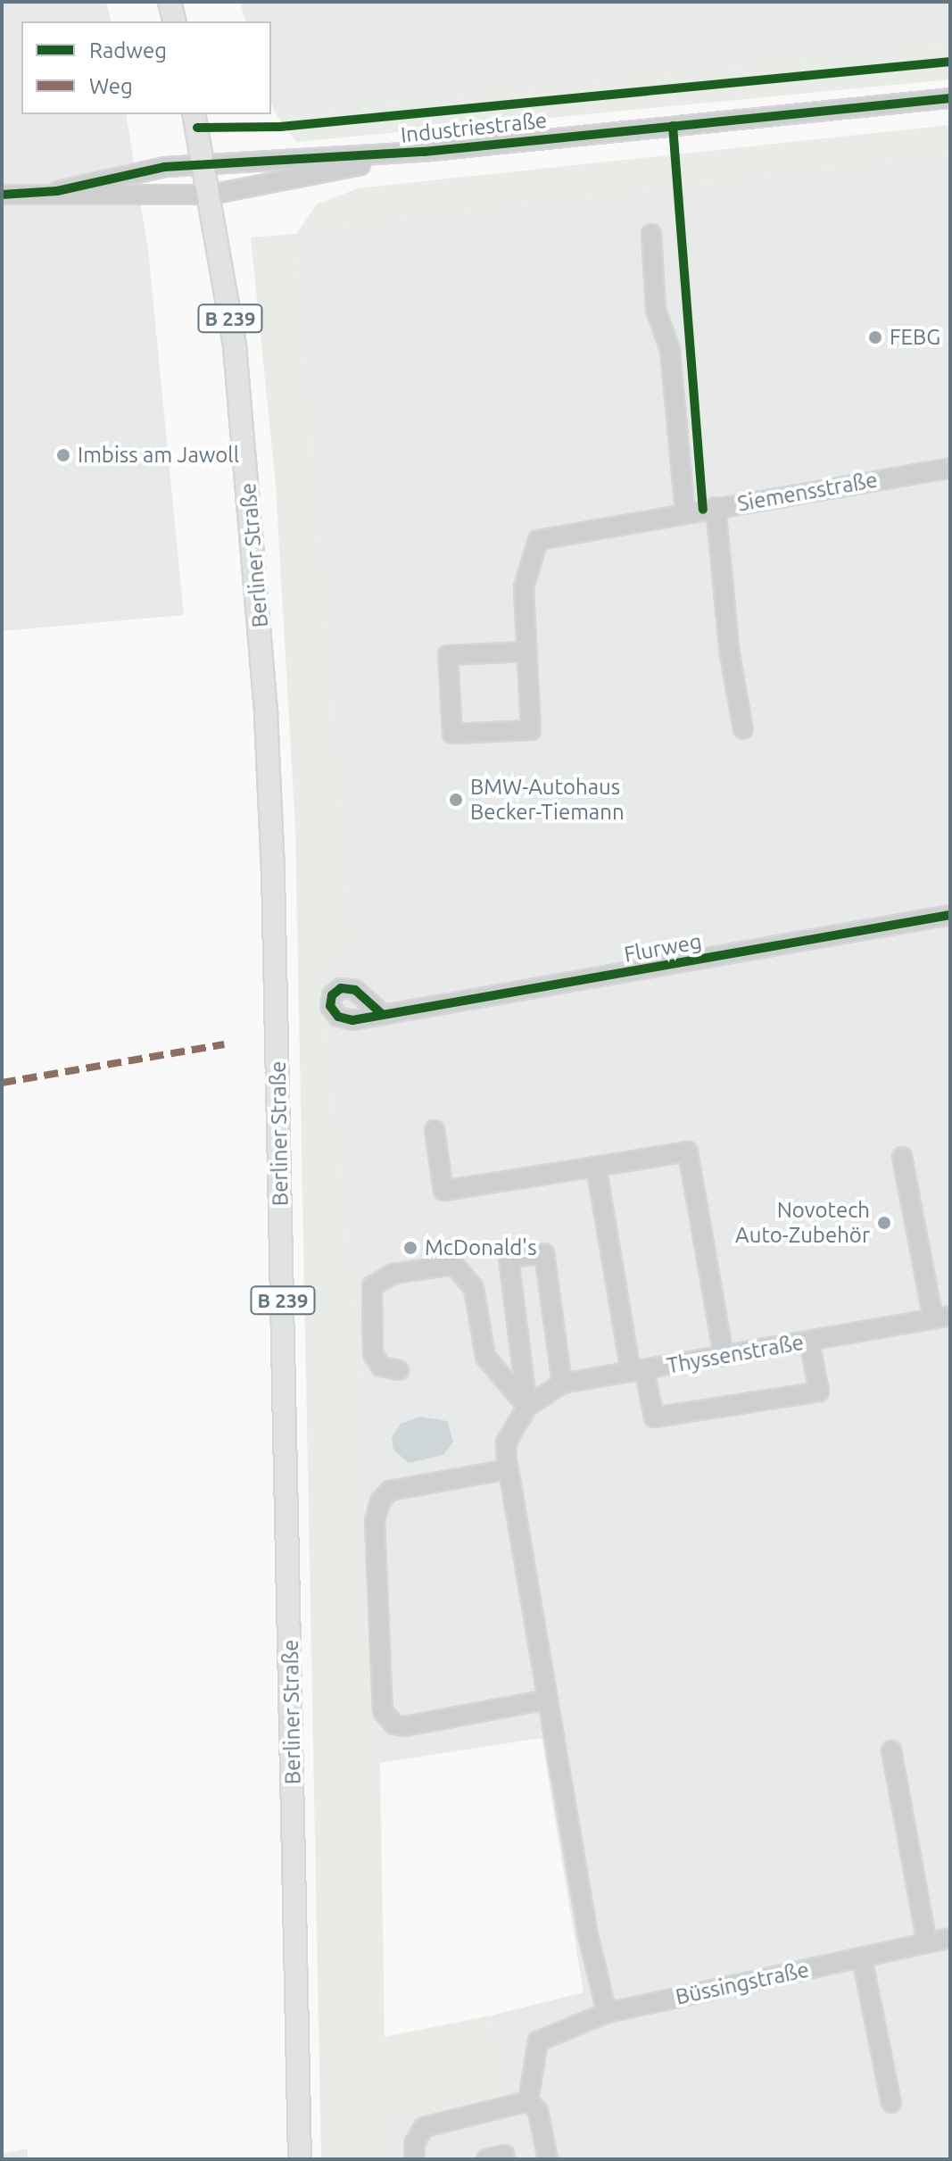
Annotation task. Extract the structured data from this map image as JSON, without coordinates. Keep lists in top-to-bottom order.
{
  "streets": {
    "main road": ["B 239", "Berliner Straße"],
    "street": [
      "Industriestraße",
      "Siemensstraße",
      "Flurweg",
      "Thyssenstraße",
      "Büssingstraße"
    ]
  },
  "crossings": [
    ["Industriestraße", "Berliner Straße"]
  ],
  "places": [
    "FEBG",
    "Imbiss am Jawoll",
    "BMW-Autohaus Becker-Tiemann",
    "Novotech Auto-Zubehör",
    "McDonald's"
  ],
  "legend": ["Radweg", "Weg"]
}
